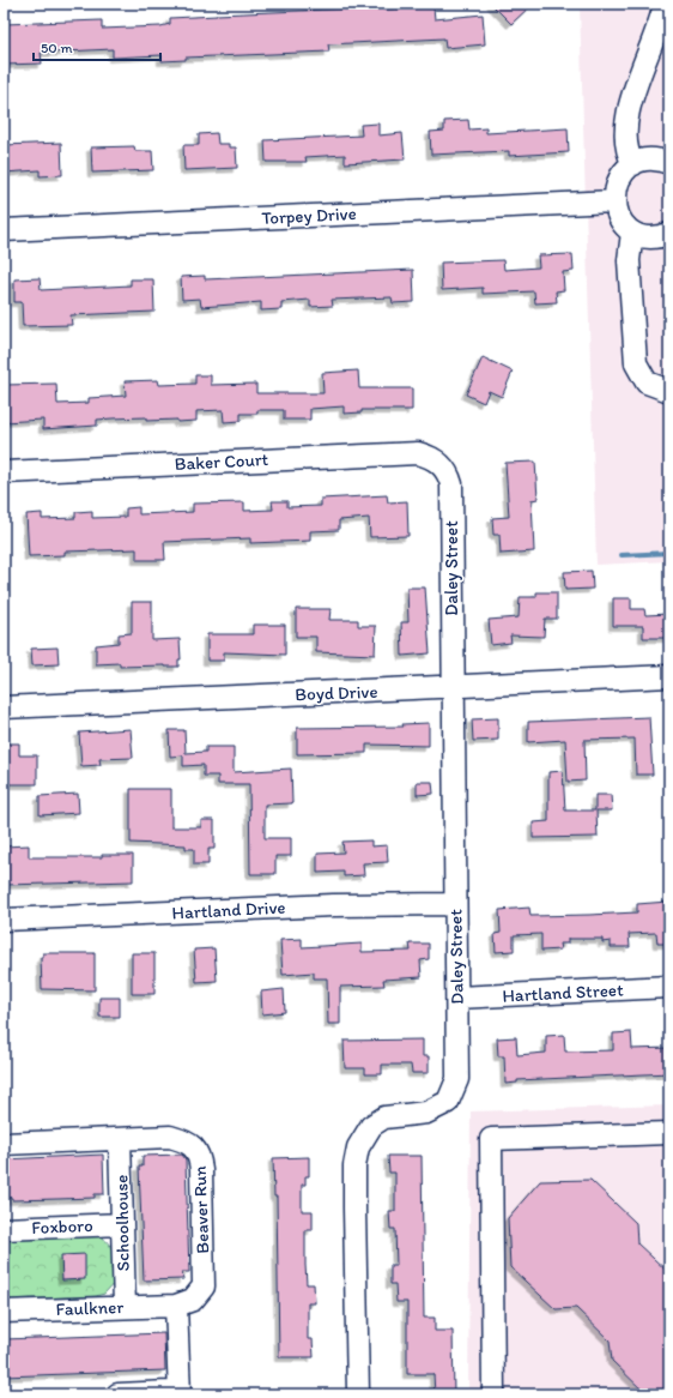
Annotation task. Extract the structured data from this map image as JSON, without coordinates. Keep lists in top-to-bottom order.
{
  "streets": {
    "street": [
      "Torpey Drive",
      "Baker Court",
      "Daley Street",
      "Boyd Drive",
      "Hartland Drive",
      "Hartland Street",
      "Beaver Run",
      "Schoolhouse",
      "Foxboro",
      "Faulkner"
    ]
  },
  "crossings": [
    ["Baker Court", "Daley Street"],
    ["Daley Street", "Boyd Drive"],
    ["Daley Street", "Hartland Drive"],
    ["Daley Street", "Hartland Street"],
    ["Beaver Run", "Schoolhouse"],
    ["Beaver Run", "Faulkner"],
    ["Schoolhouse", "Foxboro"],
    ["Schoolhouse", "Faulkner"]
  ],
  "scale_bar": "50 m"
}
